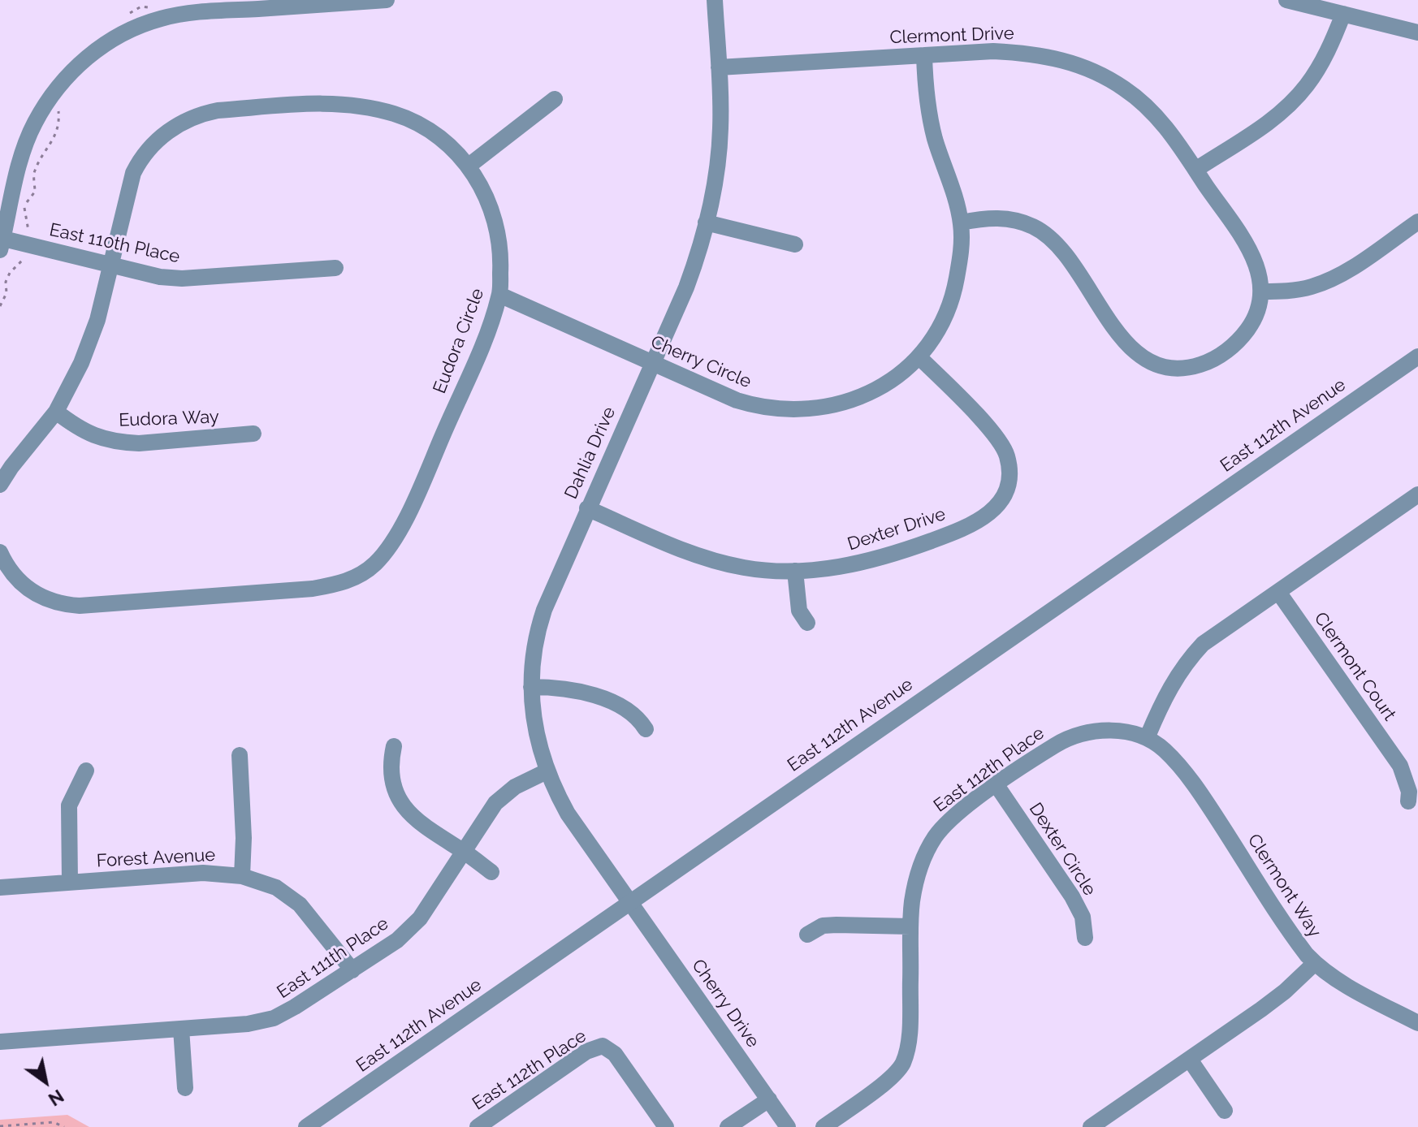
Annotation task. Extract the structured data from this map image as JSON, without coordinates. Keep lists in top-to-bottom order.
{
  "streets": {
    "street": [
      "Clermont Drive",
      "East 110th Place",
      "Eudora Circle",
      "Cherry Circle",
      "Eudora Way",
      "East 112th Avenue",
      "Dahlia Drive",
      "Dexter Drive",
      "Clermont Court",
      "East 112th Place",
      "Dexter Circle",
      "Forest Avenue",
      "Clermont Way",
      "East 111th Place",
      "Cherry Drive"
    ]
  },
  "crossings": [
    ["Clermont Drive", "Cherry Circle"],
    ["Clermont Drive", "Dahlia Drive"],
    ["East 110th Place", "Eudora Circle"],
    ["Eudora Circle", "Cherry Circle"],
    ["Eudora Circle", "Eudora Way"],
    ["Cherry Circle", "Dahlia Drive"],
    ["Cherry Circle", "Dexter Drive"],
    ["East 112th Avenue", "Dahlia Drive"],
    ["East 112th Avenue", "Cherry Drive"],
    ["Dahlia Drive", "Dexter Drive"],
    ["Dahlia Drive", "East 111th Place"],
    ["Dahlia Drive", "Cherry Drive"],
    ["East 112th Place", "Dexter Circle"],
    ["East 112th Place", "Clermont Way"],
    ["Forest Avenue", "East 111th Place"]
  ],
  "north": "bottom right"
}
